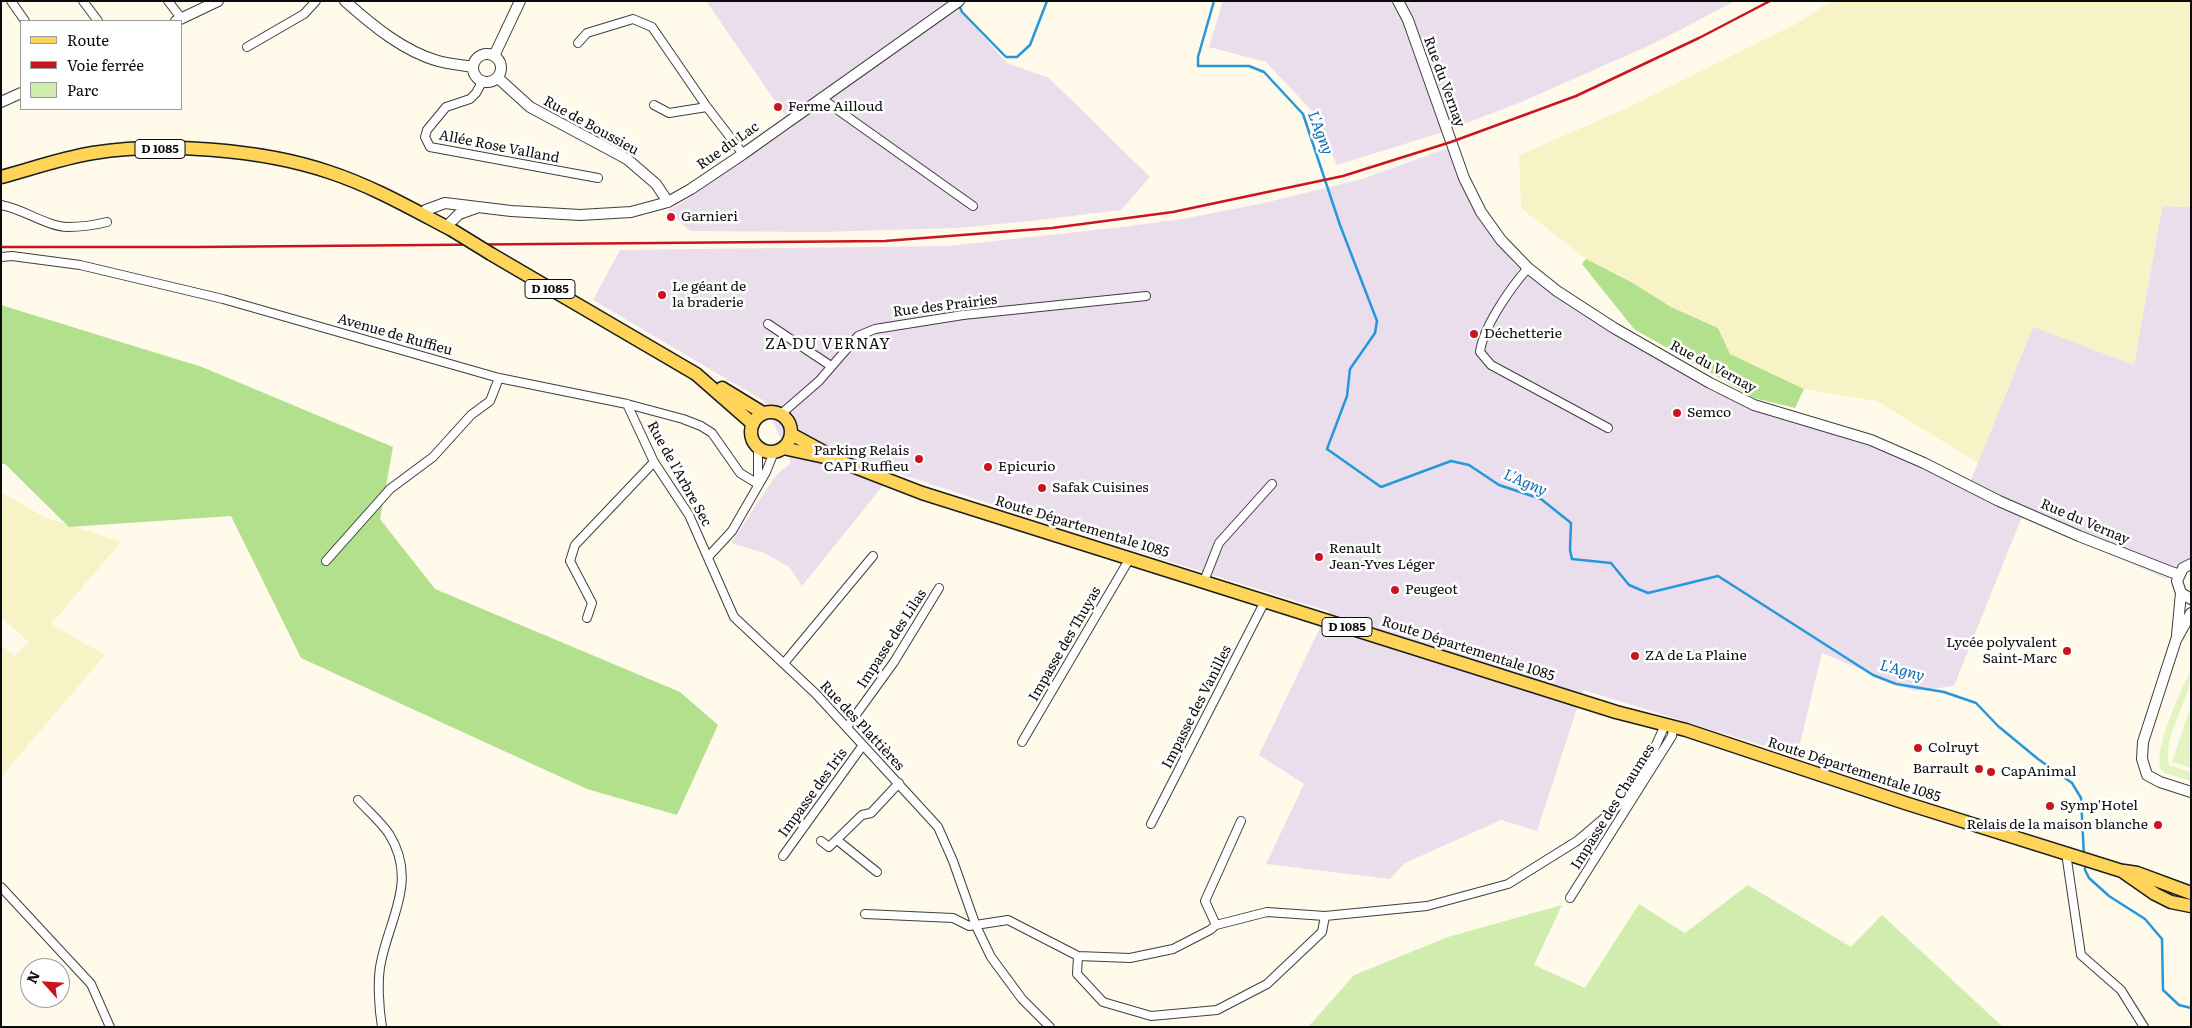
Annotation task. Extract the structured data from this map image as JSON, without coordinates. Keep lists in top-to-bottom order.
{
  "streets": {
    "main road": ["D 1085", "Route Départementale 1085"],
    "street": [
      "Rue du Vernay",
      "Rue de Boussieu",
      "Rue du Lac",
      "Allée Rose Valland",
      "Rue des Prairies",
      "Avenue de Ruffieu",
      "Rue de l'Arbre Sec",
      "Impasse des Lilas",
      "Impasse des Thuyas",
      "Impasse des Vanilles",
      "Rue des Plattières",
      "Impasse des Iris",
      "Impasse des Chaumes"
    ]
  },
  "crossings": [
    ["Rue de Boussieu", "Rue du Lac"],
    ["Rue de Boussieu", "Allée Rose Valland"],
    ["Rue du Lac", "D 1085"],
    ["D 1085", "Rue des Prairies"],
    ["D 1085", "Route Départementale 1085"],
    ["Avenue de Ruffieu", "Rue de l'Arbre Sec"],
    ["Rue de l'Arbre Sec", "Rue des Plattières"],
    ["Route Départementale 1085", "Impasse des Thuyas"],
    ["Route Départementale 1085", "Impasse des Vanilles"],
    ["Route Départementale 1085", "Impasse des Chaumes"],
    ["Impasse des Lilas", "Rue des Plattières"],
    ["Rue des Plattières", "Impasse des Iris"]
  ],
  "districts": ["ZA DU VERNAY"],
  "water": ["L'Agny"],
  "places": [
    "Ferme Ailloud",
    "Garnieri",
    "Le géant de la braderie",
    "Déchetterie",
    "Semco",
    "Parking Relais CAPI Ruffieu",
    "Epicurio",
    "Safak Cuisines",
    "Renault Jean-Yves Léger",
    "Peugeot",
    "Lycée polyvalent Saint-Marc",
    "ZA de La Plaine",
    "Colruyt",
    "Barrault",
    "CapAnimal",
    "Symp'Hotel",
    "Relais de la maison blanche"
  ],
  "legend": ["Route", "Voie ferrée", "Parc"],
  "north": "top left"
}
